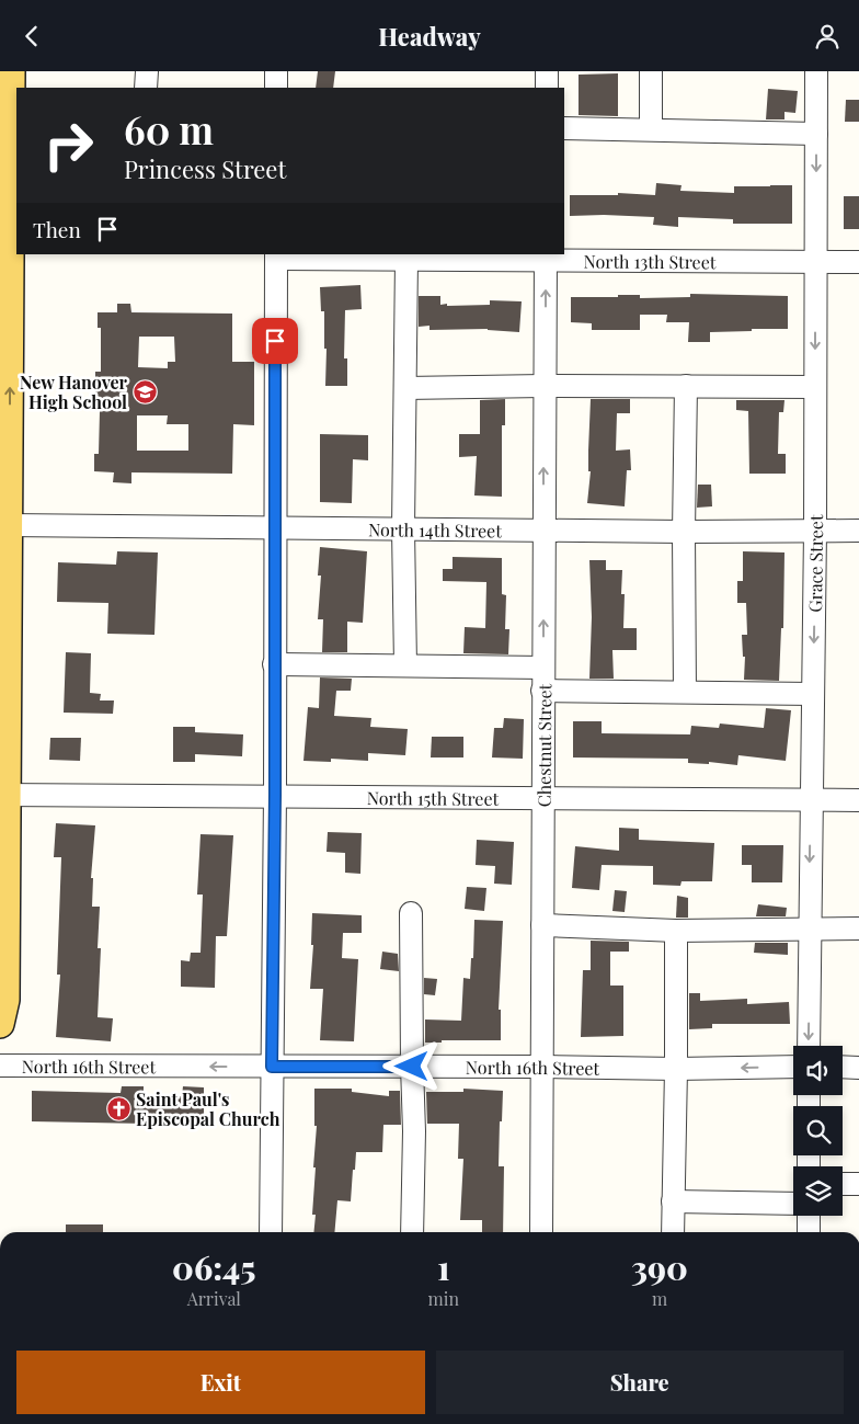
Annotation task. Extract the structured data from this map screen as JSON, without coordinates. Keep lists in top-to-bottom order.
{
  "streets": {
    "street": [
      "North 13th Street",
      "North 14th Street",
      "Grace Street",
      "Chestnut Street",
      "North 15th Street",
      "North 16th Street"
    ]
  },
  "crossings": [
    ["North 13th Street", "Grace Street"],
    ["North 13th Street", "Chestnut Street"],
    ["North 14th Street", "Grace Street"],
    ["North 14th Street", "Chestnut Street"],
    ["Grace Street", "North 15th Street"],
    ["Chestnut Street", "North 15th Street"],
    ["Chestnut Street", "North 16th Street"]
  ],
  "places": {
    "school or university": ["New Hanover High School"],
    "church": ["Saint Paul's Episcopal Church"]
  },
  "page": {
    "header": "Headway",
    "turn": ["60 m", "Princess Street"],
    "then": "Then",
    "eta": [
      "06:45",
      "Arrival",
      "1",
      "min",
      "390",
      "m"
    ],
    "buttons": ["Exit", "Share"]
  }
}
